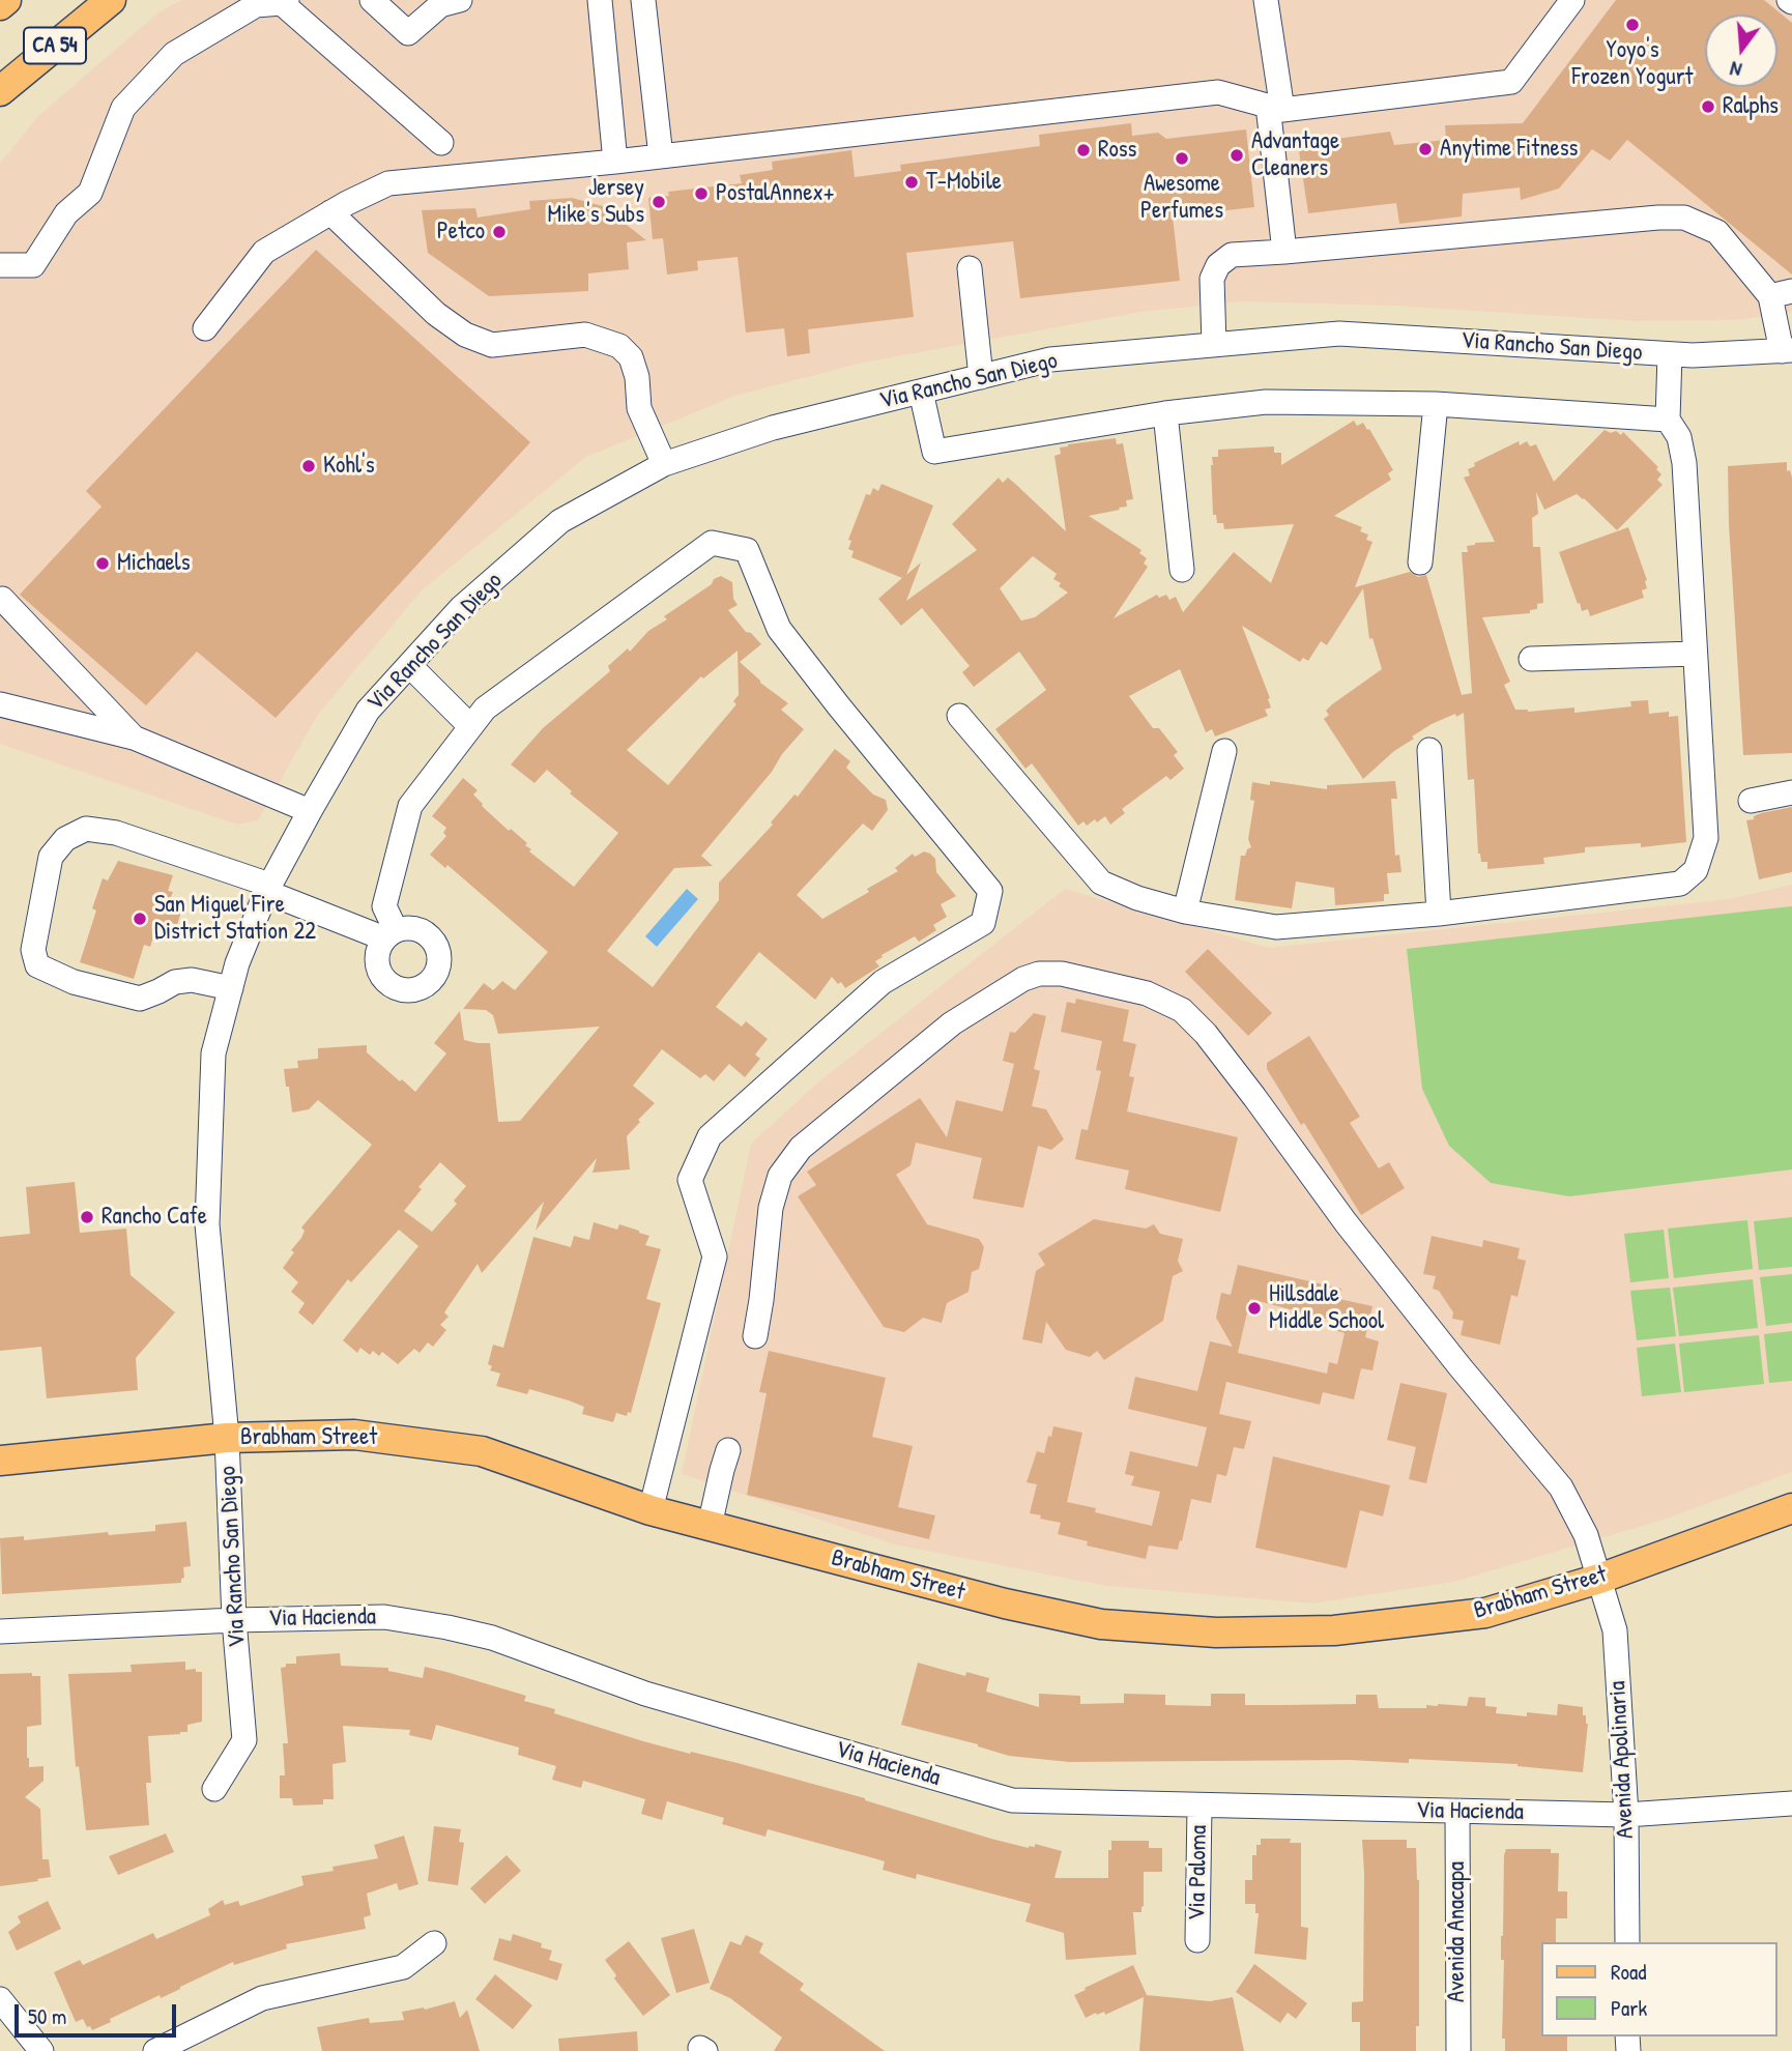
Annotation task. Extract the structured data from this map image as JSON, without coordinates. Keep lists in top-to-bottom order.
{
  "streets": {
    "main road": ["CA 54", "Brabham Street"],
    "street": [
      "Via Rancho San Diego",
      "Via Hacienda",
      "Avenida Apolinaria",
      "Via Paloma",
      "Avenida Anacapa"
    ]
  },
  "crossings": [
    ["Via Rancho San Diego", "Brabham Street"],
    ["Via Rancho San Diego", "Via Hacienda"],
    ["Brabham Street", "Avenida Apolinaria"],
    ["Via Hacienda", "Avenida Apolinaria"],
    ["Via Hacienda", "Via Paloma"],
    ["Via Hacienda", "Avenida Anacapa"]
  ],
  "places": [
    "Yoyo's Frozen Yogurt",
    "Ralphs",
    "Anytime Fitness",
    "Ross",
    "Advantage Cleaners",
    "Awesome Perfumes",
    "T-Mobile",
    "PostalAnnex+",
    "Jersey Mike's Subs",
    "Petco",
    "Kohl's",
    "Michaels",
    "San Miguel Fire District Station 22",
    "Rancho Cafe",
    "Hillsdale Middle School"
  ],
  "legend": ["Road", "Park"],
  "scale_bar": "50 m",
  "north": "bottom"
}
